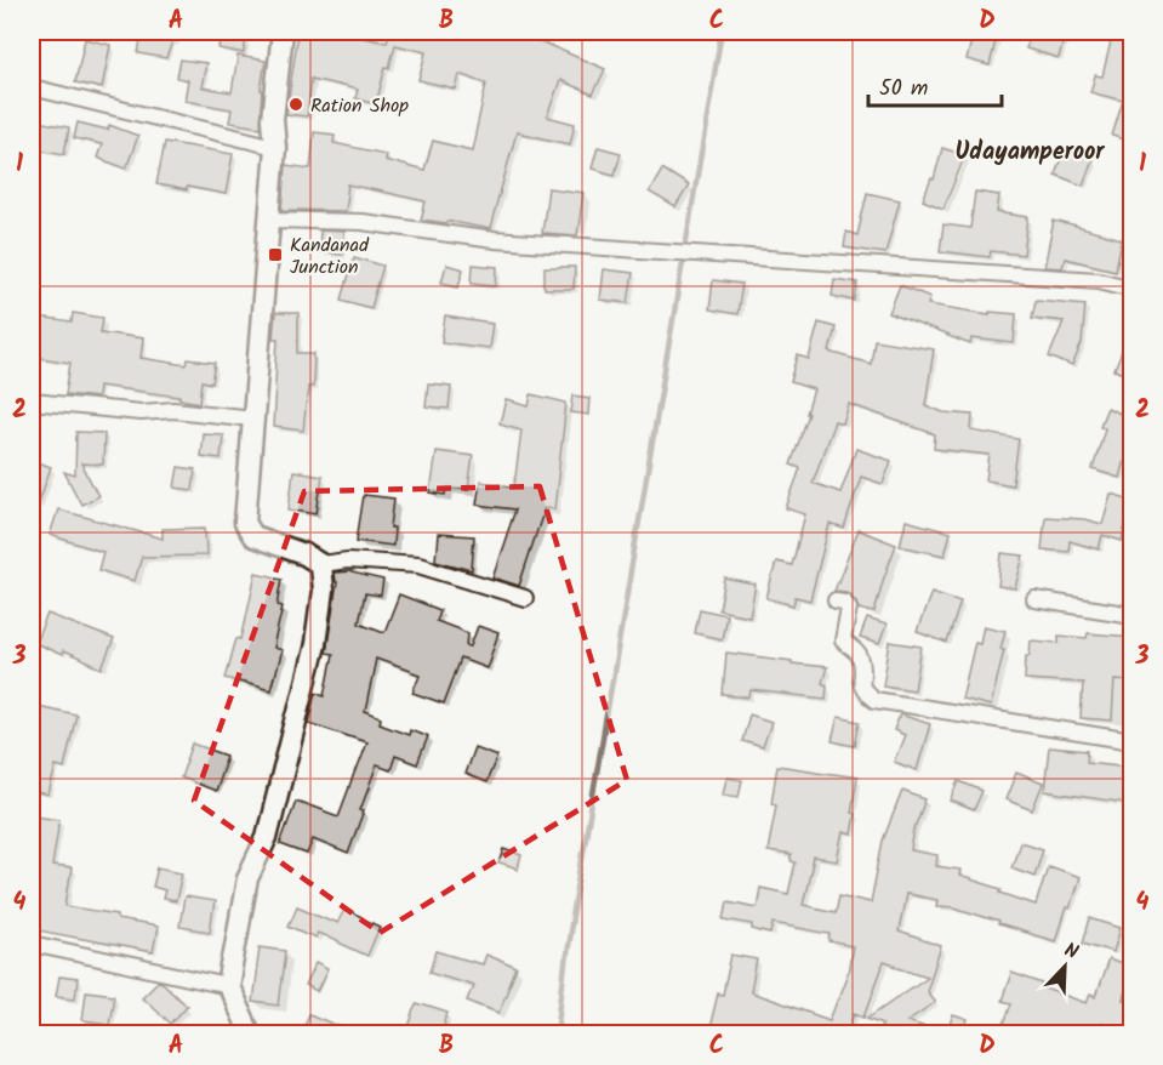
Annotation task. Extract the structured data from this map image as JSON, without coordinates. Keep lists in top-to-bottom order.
{
  "districts": ["Udayamperoor"],
  "places": {
    "other": ["Ration Shop"],
    "transit": ["Kandanad Junction"]
  },
  "scale_bar": "50 m",
  "north": "top right",
  "grid": {
    "columns": [
      "A",
      "B",
      "C",
      "D"
    ],
    "rows": [
      "1",
      "2",
      "3",
      "4"
    ]
  }
}
